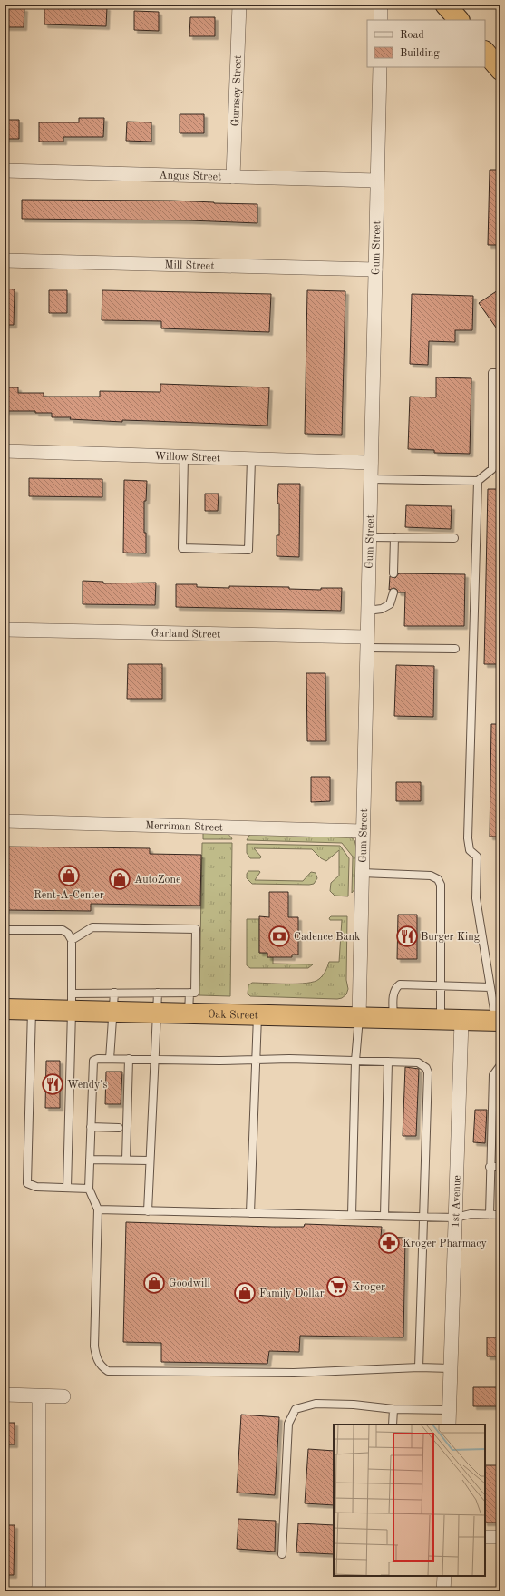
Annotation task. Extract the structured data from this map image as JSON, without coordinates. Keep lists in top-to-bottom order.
{
  "streets": {
    "highway": ["Oak Street"],
    "street": [
      "Gurnsey Street",
      "Angus Street",
      "Gum Street",
      "Mill Street",
      "Willow Street",
      "Garland Street",
      "Merriman Street",
      "1st Avenue"
    ]
  },
  "crossings": [
    ["Gurnsey Street", "Angus Street"],
    ["Angus Street", "Gum Street"],
    ["Gum Street", "Mill Street"],
    ["Gum Street", "Willow Street"],
    ["Gum Street", "Garland Street"],
    ["Gum Street", "Merriman Street"],
    ["Gum Street", "Oak Street"],
    ["Oak Street", "1st Avenue"]
  ],
  "places": {
    "shop": [
      "Rent-A-Center",
      "AutoZone",
      "Goodwill",
      "Family Dollar"
    ],
    "bank": ["Cadence Bank"],
    "restaurant": ["Burger King", "Wendy's"],
    "pharmacy": ["Kroger Pharmacy"],
    "supermarket": ["Kroger"]
  },
  "legend": ["Road", "Building"]
}
